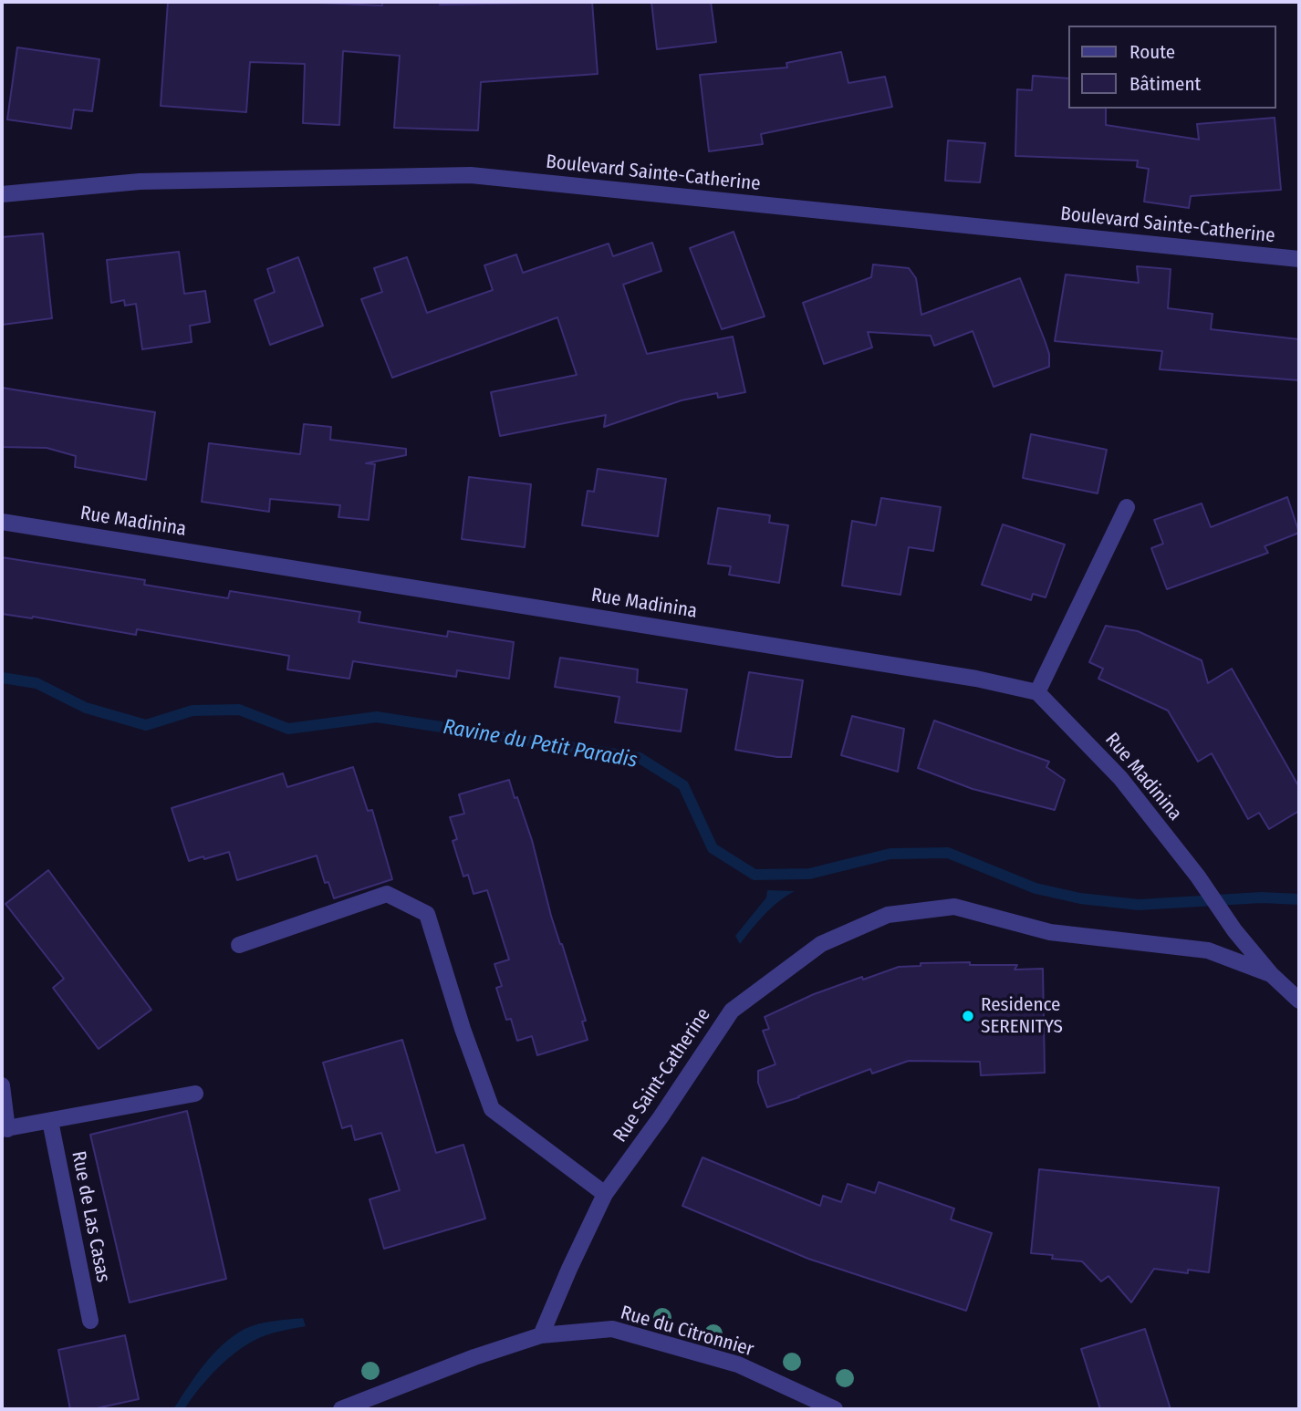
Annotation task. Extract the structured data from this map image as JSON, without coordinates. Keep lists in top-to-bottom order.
{
  "streets": {
    "street": [
      "Boulevard Sainte-Catherine",
      "Rue Madinina",
      "Rue Saint-Catherine",
      "Rue de Las Casas",
      "Rue du Citronnier"
    ]
  },
  "crossings": [
    ["Rue Madinina", "Rue Saint-Catherine"],
    ["Rue Saint-Catherine", "Rue du Citronnier"]
  ],
  "water": ["Ravine du Petit Paradis"],
  "places": ["Residence SERENITYS"],
  "legend": ["Route", "Bâtiment"]
}
